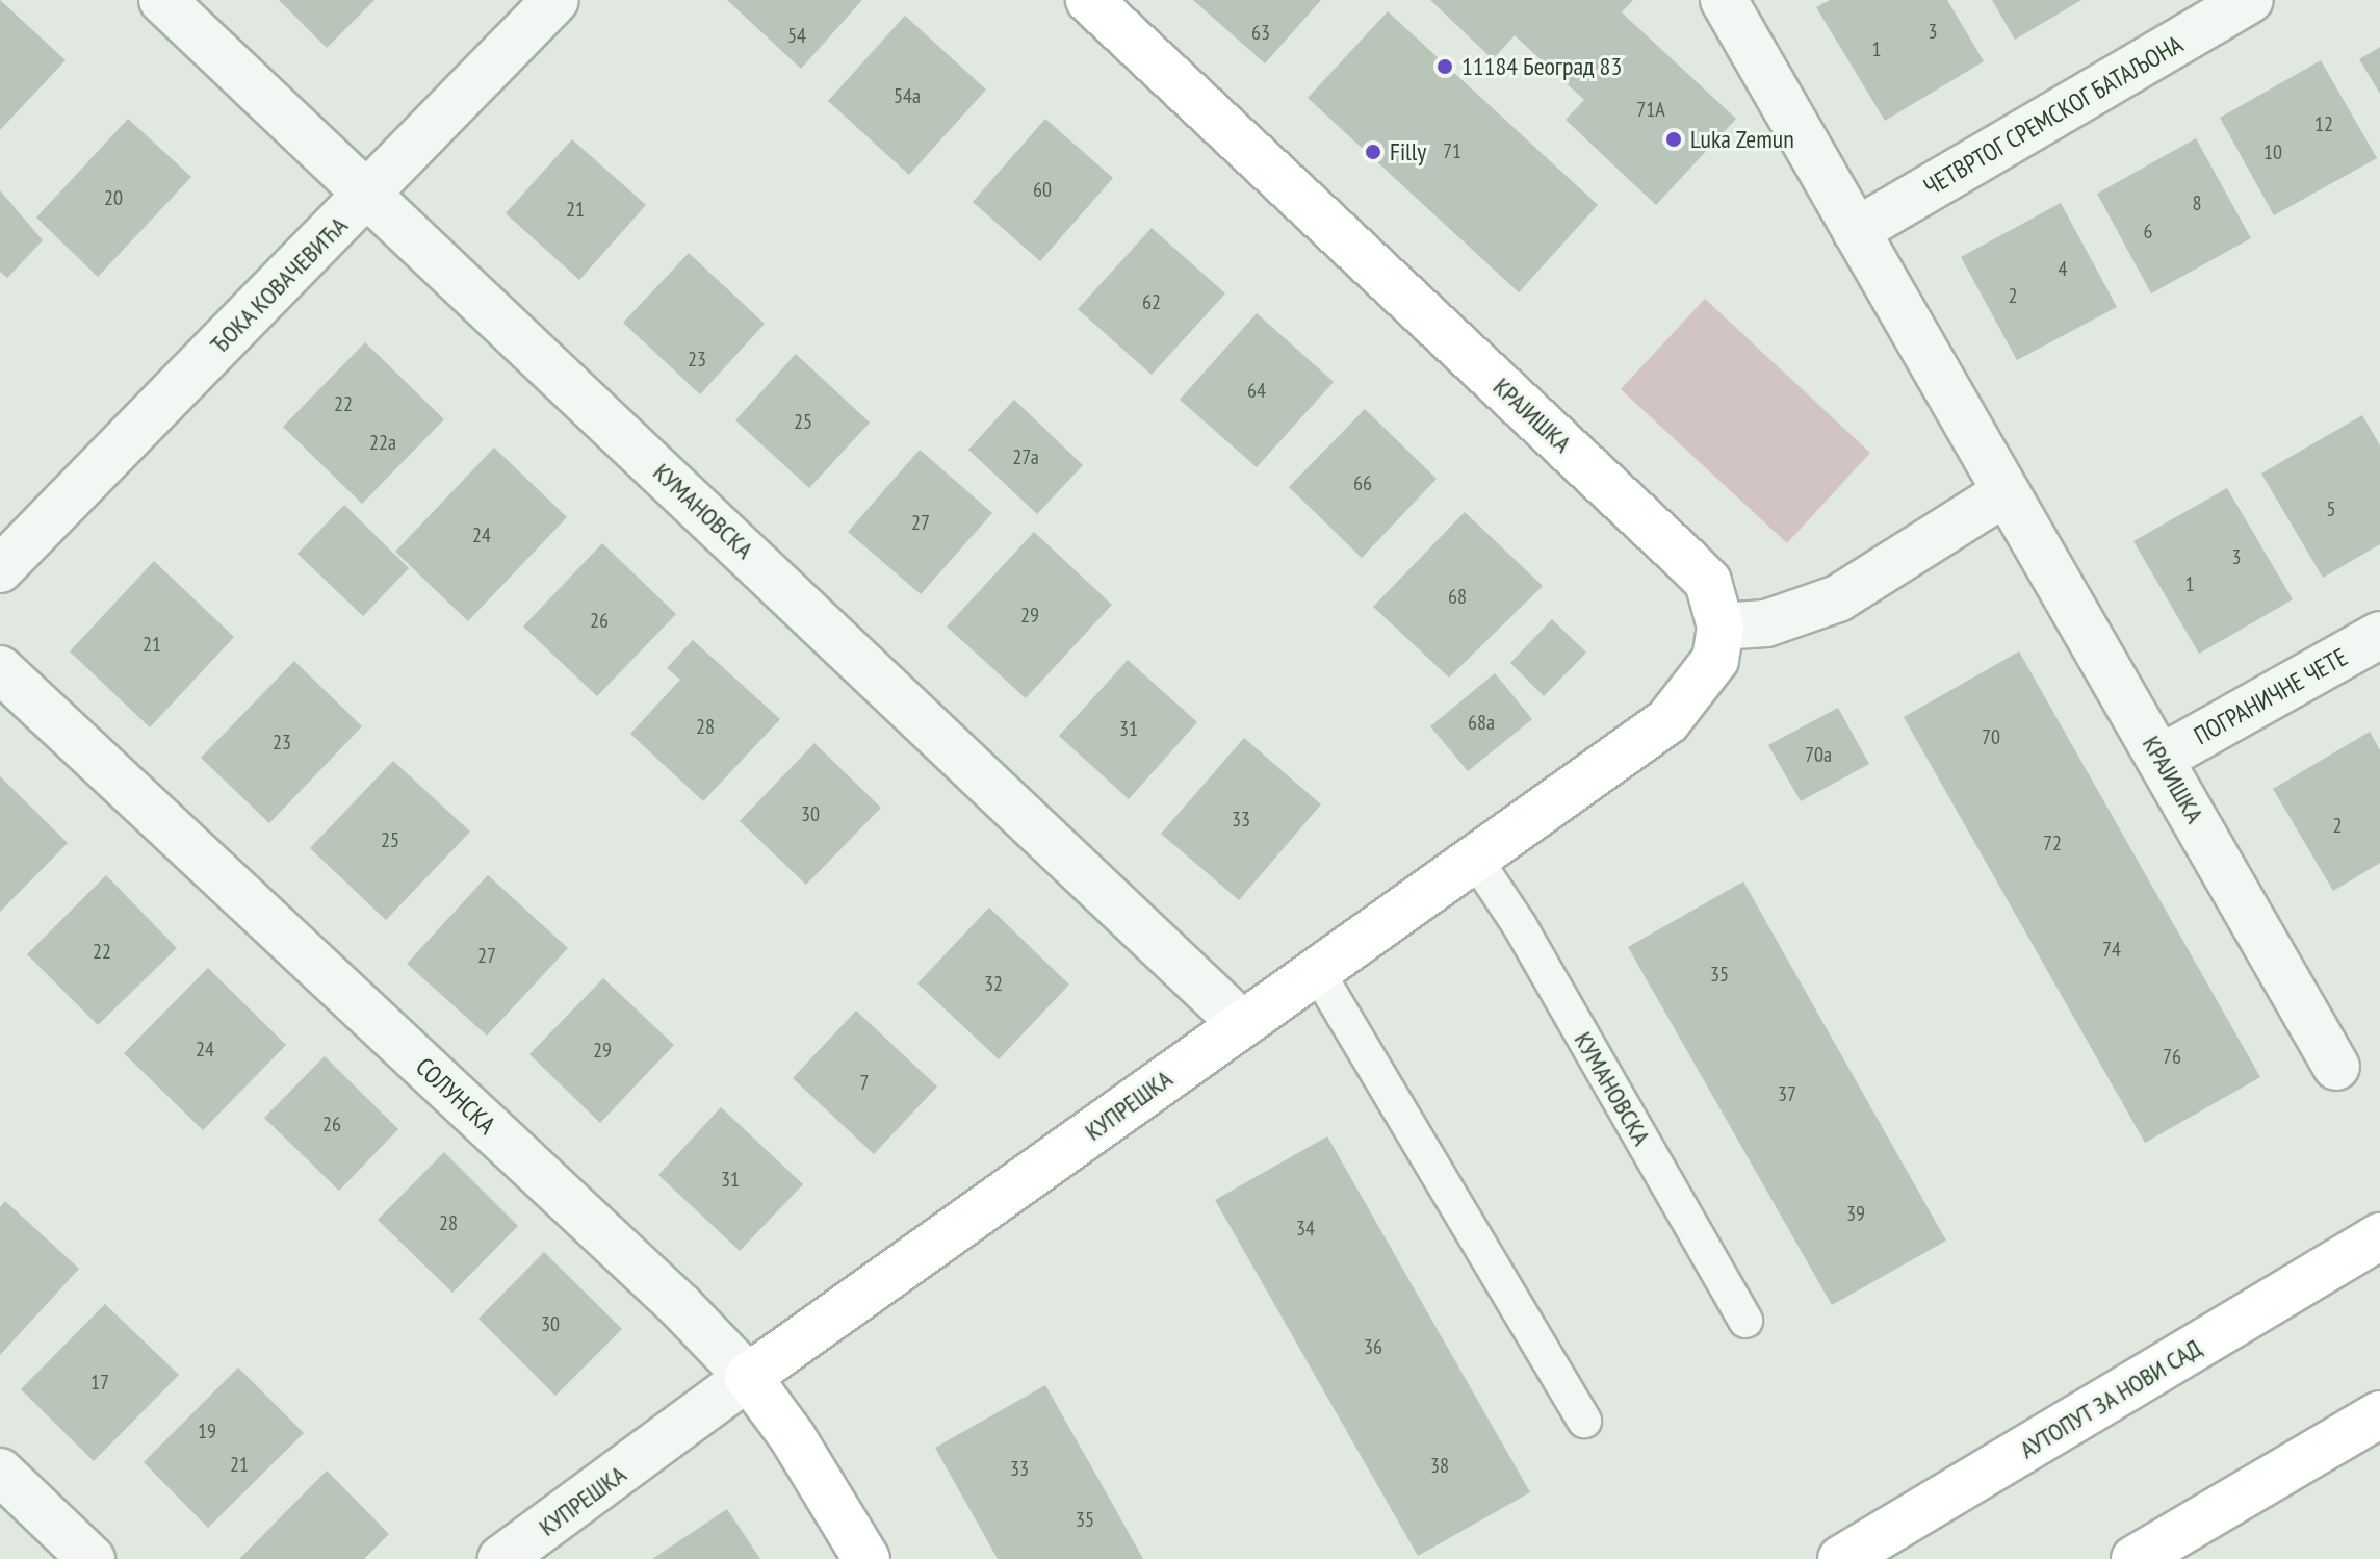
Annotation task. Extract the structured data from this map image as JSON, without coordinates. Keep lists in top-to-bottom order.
{
  "streets": {
    "main road": [
      "КРАЈИШКА",
      "СОЛУНСКА",
      "КУПРЕШКА",
      "АУТОПУТ ЗА НОВИ САД"
    ],
    "street": [
      "ЧЕТВРТОГ СРЕМСКОГ БАТАЉОНА",
      "ЂОКА КОВАЧЕВИЋА",
      "КУМАНОВСКА",
      "ПОГРАНИЧНЕ ЧЕТЕ"
    ]
  },
  "crossings": [
    ["ЧЕТВРТОГ СРЕМСКОГ БАТАЉОНА", "КРАЈИШКА"],
    ["ЂОКА КОВАЧЕВИЋА", "КУМАНОВСКА"],
    ["КРАЈИШКА", "ПОГРАНИЧНЕ ЧЕТЕ"],
    ["КРАЈИШКА", "КУПРЕШКА"],
    ["КУМАНОВСКА", "КУПРЕШКА"],
    ["СОЛУНСКА", "КУПРЕШКА"]
  ],
  "places": ["11184 Београд 83", "Luka Zemun", "Filly"],
  "house_numbers": [
    "3",
    "63",
    "54",
    "1",
    "54a",
    "71А",
    "12",
    "71",
    "10",
    "60",
    "20",
    "8",
    "21",
    "6",
    "4",
    "2",
    "62",
    "23",
    "64",
    "22",
    "25",
    "22a",
    "27a",
    "66",
    "5",
    "27",
    "24",
    "3",
    "1",
    "68",
    "29",
    "26",
    "21",
    "68a",
    "28",
    "31",
    "70",
    "23",
    "70a",
    "30",
    "33",
    "2",
    "25",
    "72",
    "74",
    "22",
    "27",
    "35",
    "32",
    "24",
    "29",
    "76",
    "7",
    "37",
    "26",
    "31",
    "39",
    "28",
    "34",
    "30",
    "36",
    "17",
    "19",
    "21",
    "38",
    "33",
    "35"
  ]
}
